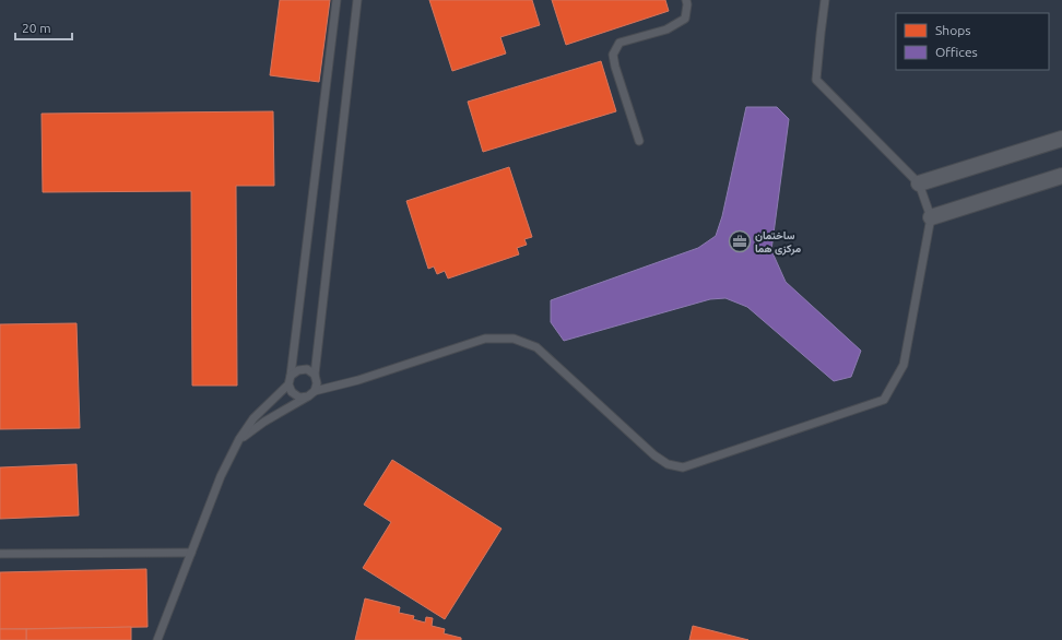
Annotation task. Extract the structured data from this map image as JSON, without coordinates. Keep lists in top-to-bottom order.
{
  "places": {
    "office": ["ساختمان مرکزی هما"]
  },
  "legend": ["Shops", "Offices"],
  "scale_bar": "20 m"
}
